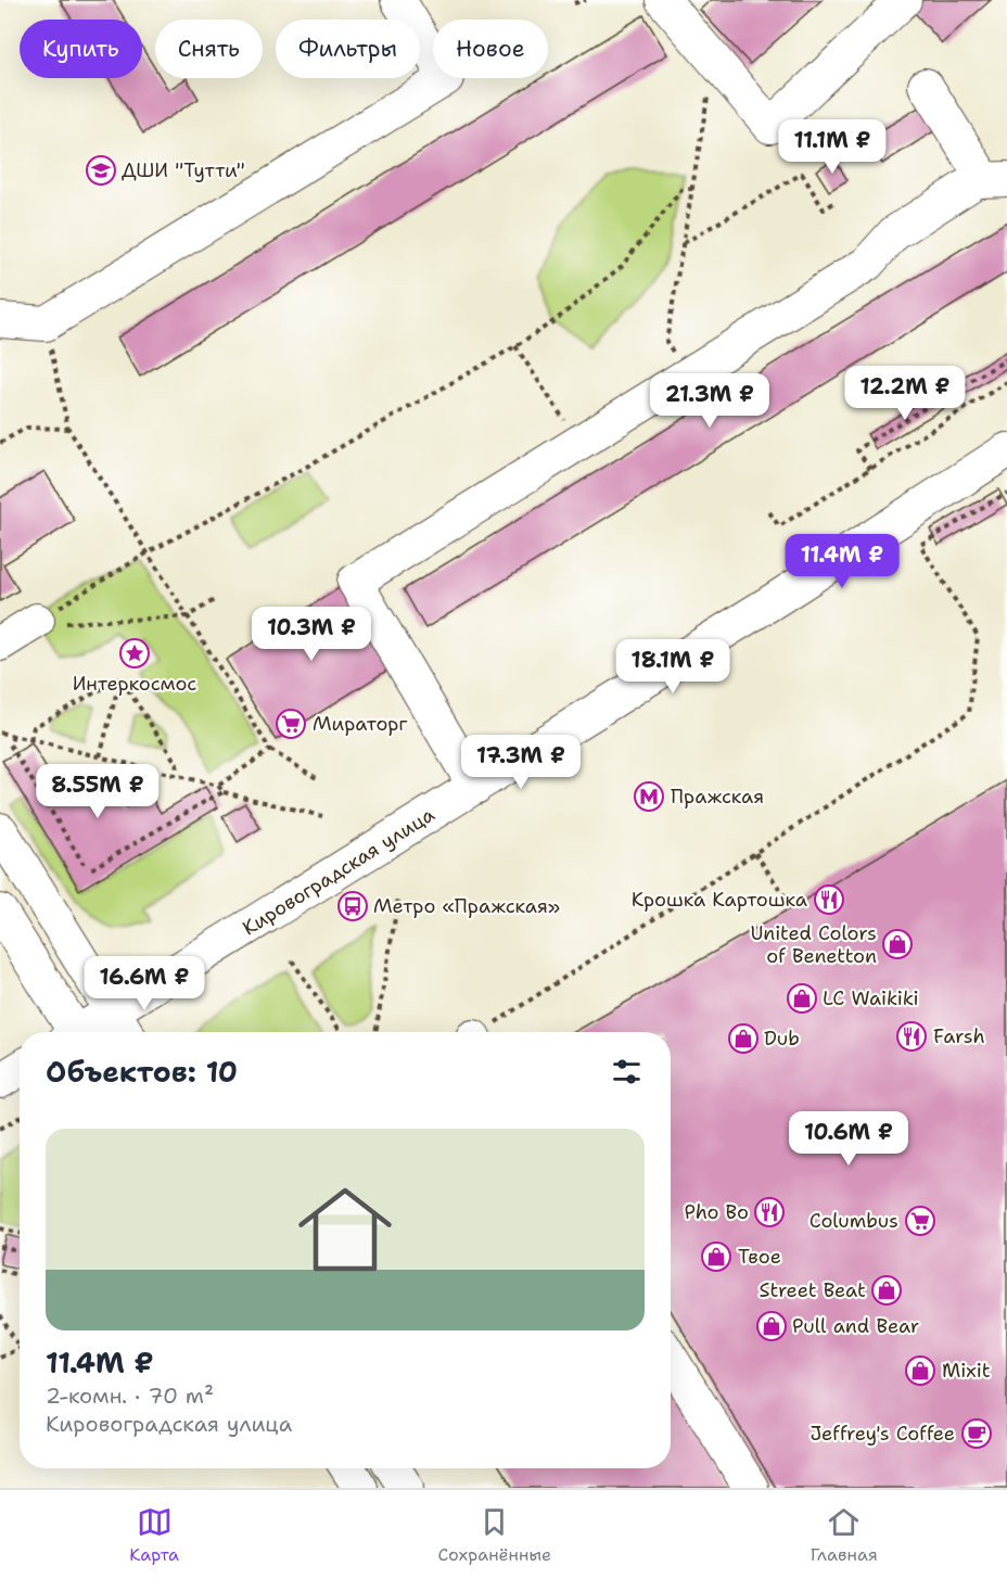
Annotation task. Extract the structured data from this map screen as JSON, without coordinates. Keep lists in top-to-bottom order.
{
  "streets": {
    "street": ["Кировоградская улица"]
  },
  "places": {
    "school or university": ["ДШИ \"Тутти\""],
    "place": ["Интеркосмос"],
    "supermarket": ["Мираторг", "Columbus"],
    "metro station": ["Пражская"],
    "restaurant": ["Крошка Картошка", "Farsh", "Pho Bo"],
    "bus stop": ["Метро «Пражская»"],
    "shop": [
      "United Colors of Benetton",
      "LC Waikiki",
      "Dub",
      "Твое",
      "Street Beat",
      "Pull and Bear",
      "Mixit"
    ],
    "cafe": ["Jeffrey's Coffee"]
  },
  "page": {
    "chip": [
      "Купить",
      "Снять",
      "Фильтры",
      "Новое"
    ],
    "price": [
      "11.1M ₽",
      "12.2M ₽",
      "21.3M ₽",
      "11.4M ₽",
      "10.3M ₽",
      "18.1M ₽",
      "17.3M ₽",
      "8.55M ₽",
      "16.6M ₽",
      "10.6M ₽"
    ],
    "heading": "Объектов: 10",
    "list": [
      {
        "name": "11.4M ₽",
        "note": "2-комн. · 70 m² · Кировоградская улица"
      }
    ],
    "tabs": ["Карта", "Сохранённые", "Главная"]
  }
}
